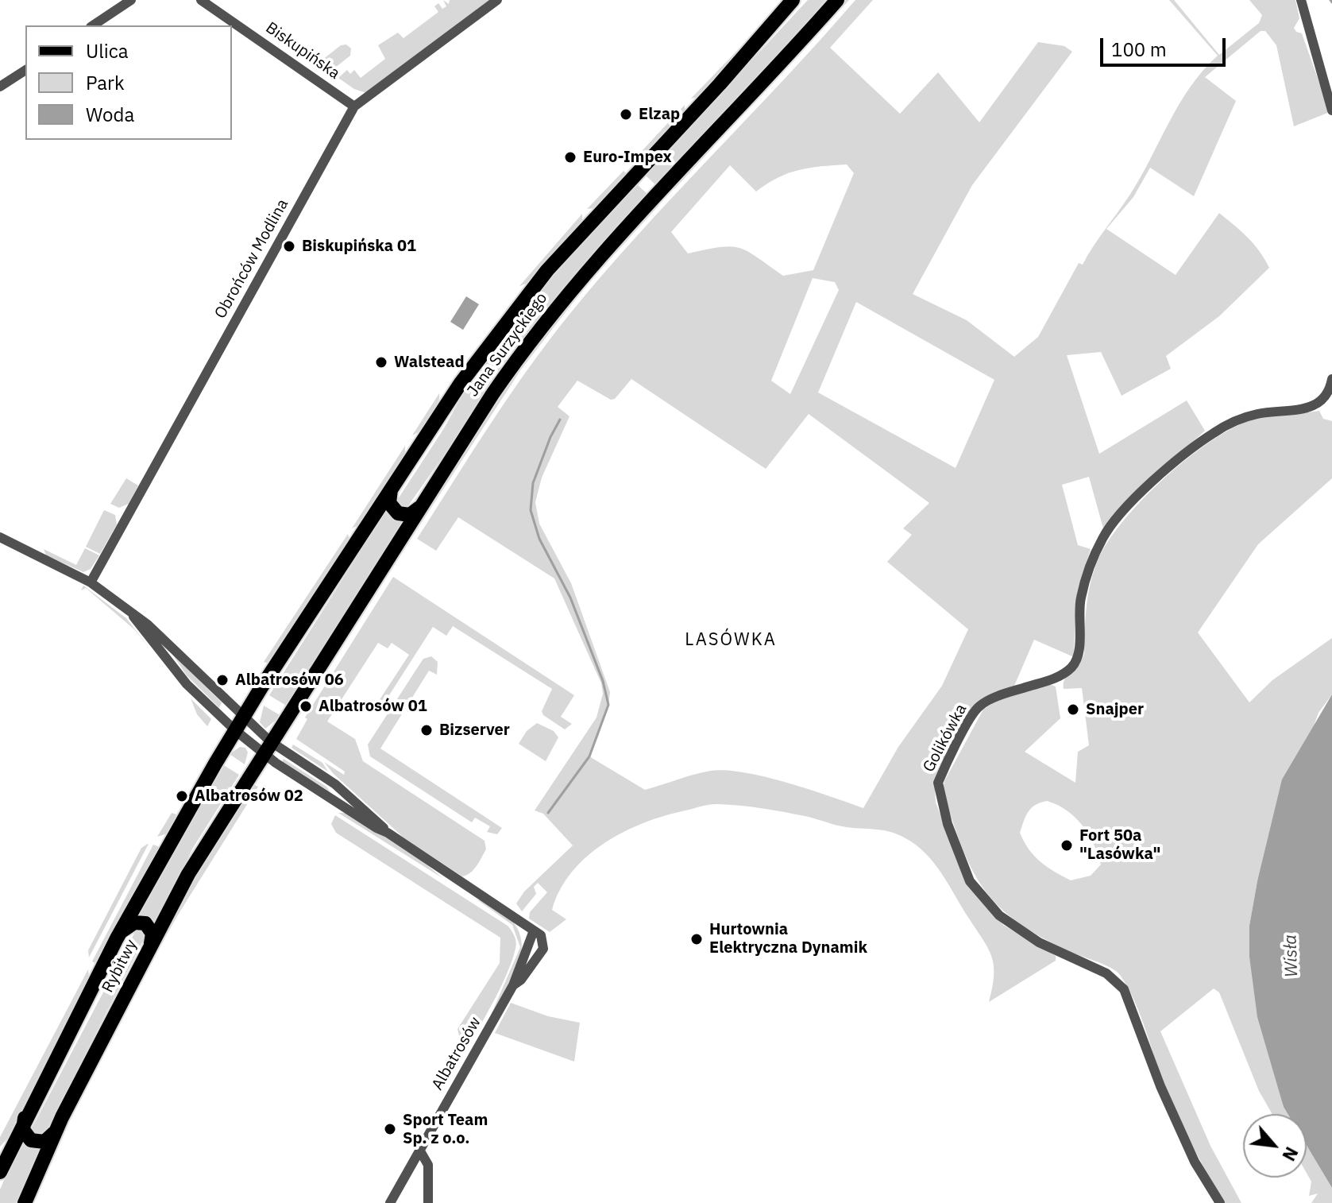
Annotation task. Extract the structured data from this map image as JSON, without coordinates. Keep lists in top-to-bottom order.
{
  "streets": {
    "main road": ["Jana Surzyckiego", "Rybitwy"],
    "street": [
      "Biskupińska",
      "Obrońców Modlina",
      "Golikówka",
      "Albatrosów"
    ]
  },
  "crossings": [
    ["Biskupińska", "Obrońców Modlina"],
    ["Jana Surzyckiego", "Rybitwy"]
  ],
  "districts": ["LASÓWKA"],
  "water": ["Wisła"],
  "places": [
    "Elzap",
    "Euro-Impex",
    "Biskupińska 01",
    "Walstead",
    "Albatrosów 06",
    "Albatrosów 01",
    "Snajper",
    "Bizserver",
    "Albatrosów 02",
    "Fort 50a \"Lasówka\"",
    "Hurtownia Elektryczna Dynamik",
    "Sport Team Sp. z o.o."
  ],
  "legend": ["Ulica", "Park", "Woda"],
  "scale_bar": "100 m",
  "north": "bottom right"
}
